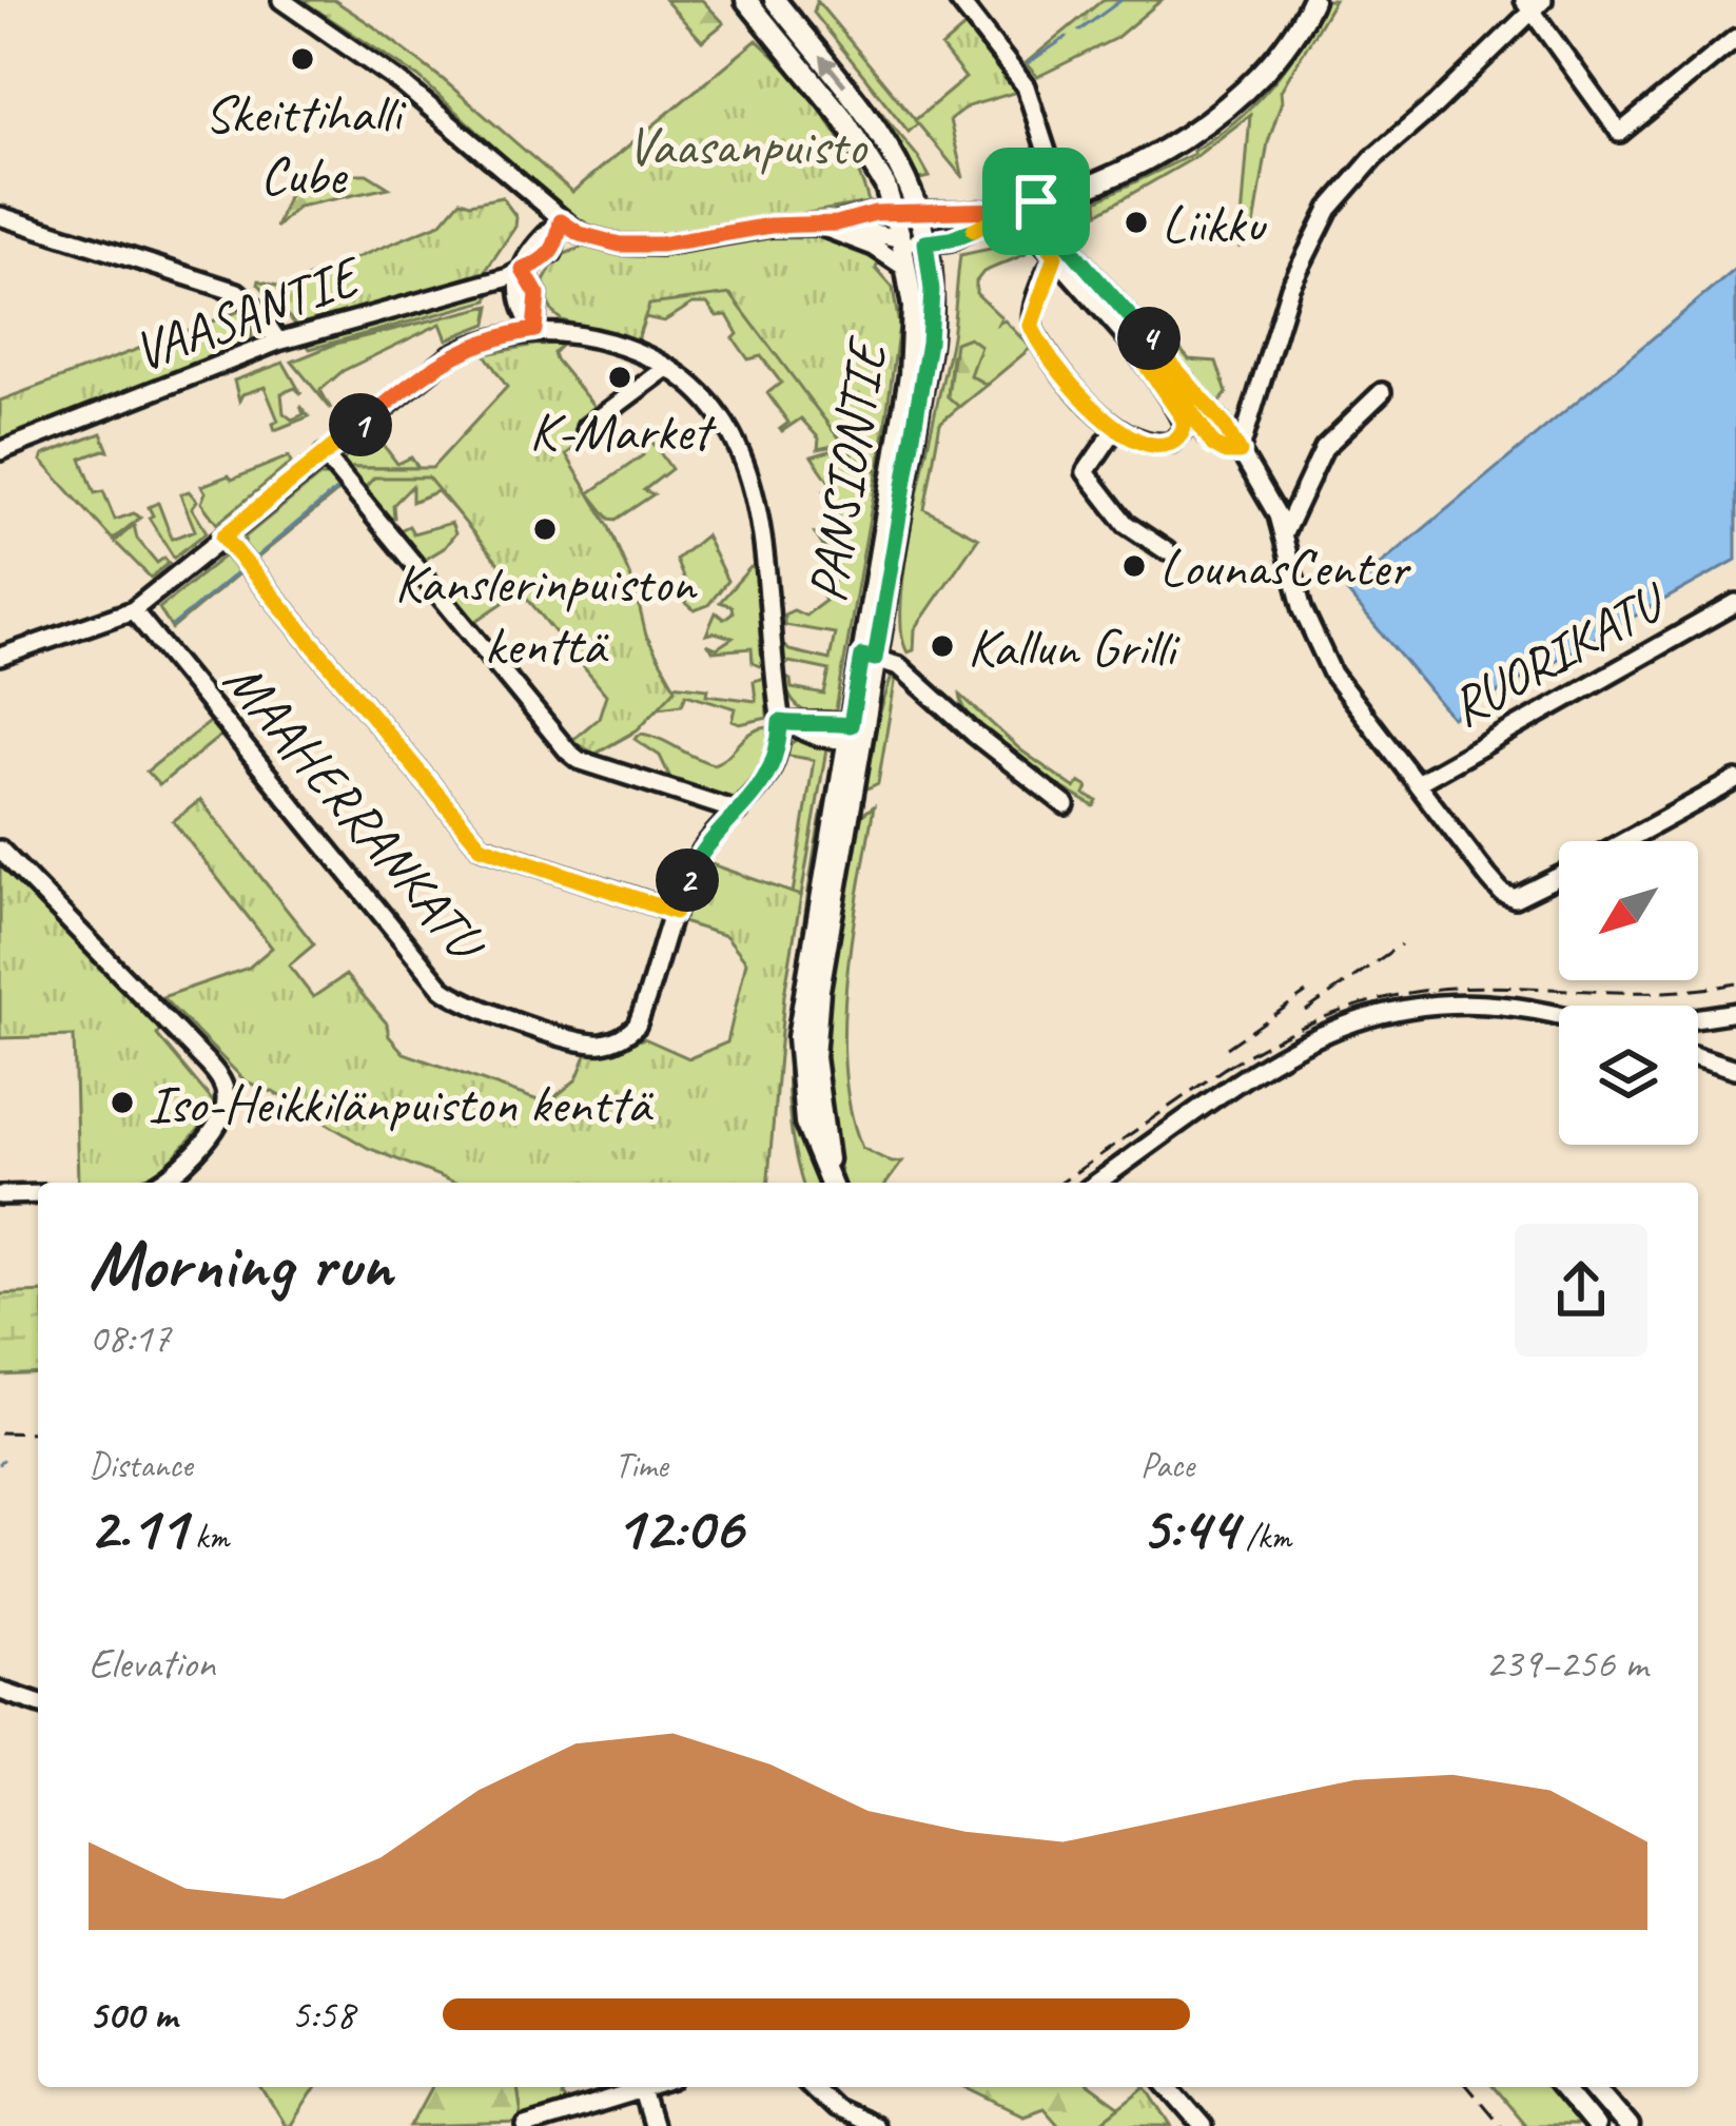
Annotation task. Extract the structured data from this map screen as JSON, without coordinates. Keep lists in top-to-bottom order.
{
  "streets": {
    "main road": ["PANSIONTIE"],
    "street": ["VAASANTIE", "RUORIKATU", "MAAHERRANKATU"]
  },
  "parks": ["Vaasanpuisto"],
  "places": [
    "Skeittihalli Cube",
    "Liikku",
    "K-Market",
    "Kanslerinpuiston kenttä",
    "LounasCenter",
    "Kallun Grilli",
    "Iso-Heikkilänpuiston kenttä"
  ],
  "north": "bottom left",
  "page": {
    "pins": ["4", "1", "2"],
    "heading": ["Morning run", "08:17"],
    "stats": [
      ["Distance", "2.11 km"],
      ["Time", "12:06"],
      ["Pace", "5:44 /km"]
    ],
    "chart": ["Elevation", "239–256 m"],
    "list": [
      {
        "name": "500 m",
        "note": "5:58"
      }
    ]
  }
}
